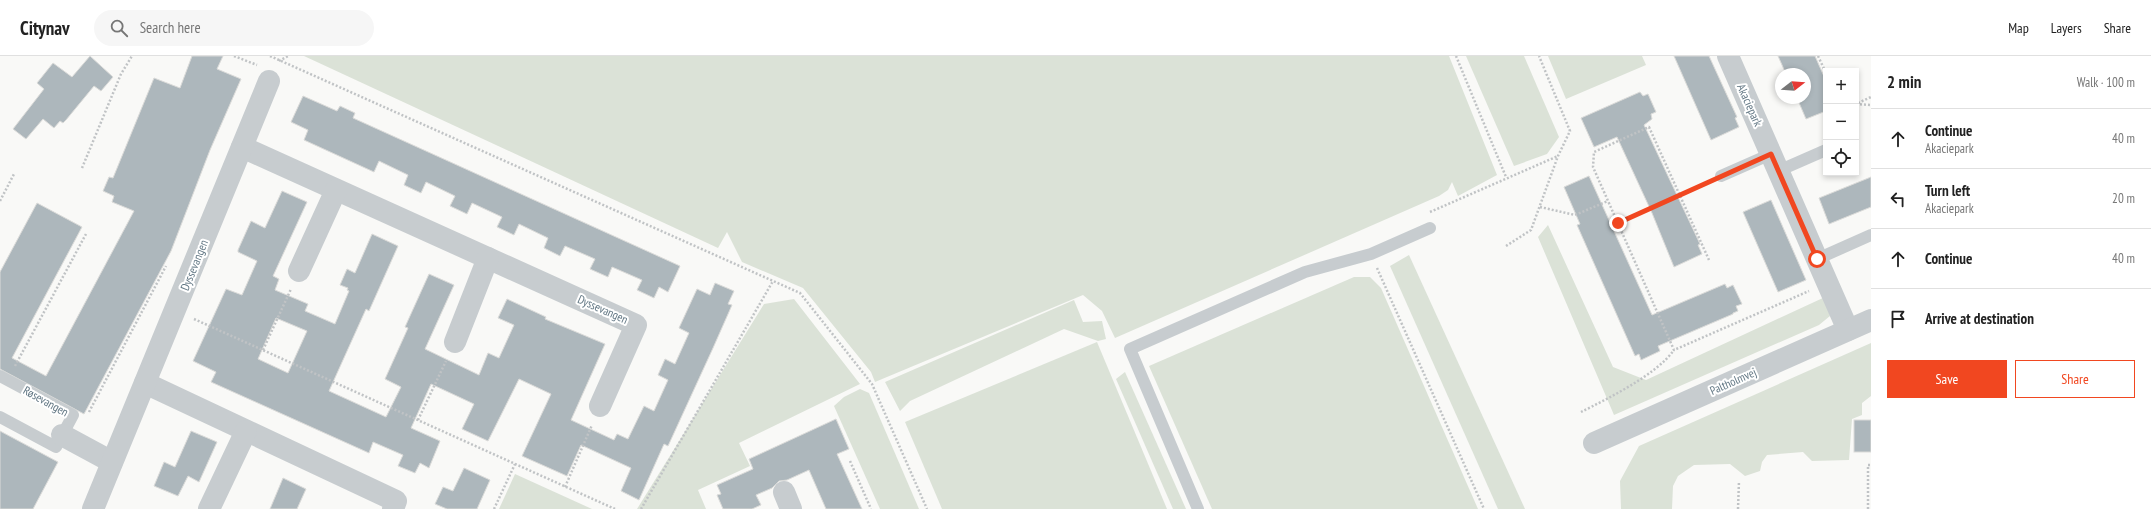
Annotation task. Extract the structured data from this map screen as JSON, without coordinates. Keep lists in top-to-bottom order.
{
  "streets": {
    "street": [
      "Akaciepark",
      "Dyssevangen",
      "Paltholmvej",
      "Røsevangen"
    ]
  },
  "crossings": [
    ["Akaciepark", "Paltholmvej"],
    ["Dyssevangen", "Røsevangen"]
  ],
  "north": "right",
  "page": {
    "header": "Citynav",
    "search": "Search here",
    "nav": ["Map", "Layers", "Share"],
    "heading": ["2 min", "Walk · 100 m"],
    "map_buttons": ["+", "−"],
    "list": [
      ["Continue", "Akaciepark", "40 m"],
      ["Turn left", "Akaciepark", "20 m"],
      ["Continue", "40 m"],
      "Arrive at destination"
    ],
    "buttons": ["Save", "Share"]
  }
}
